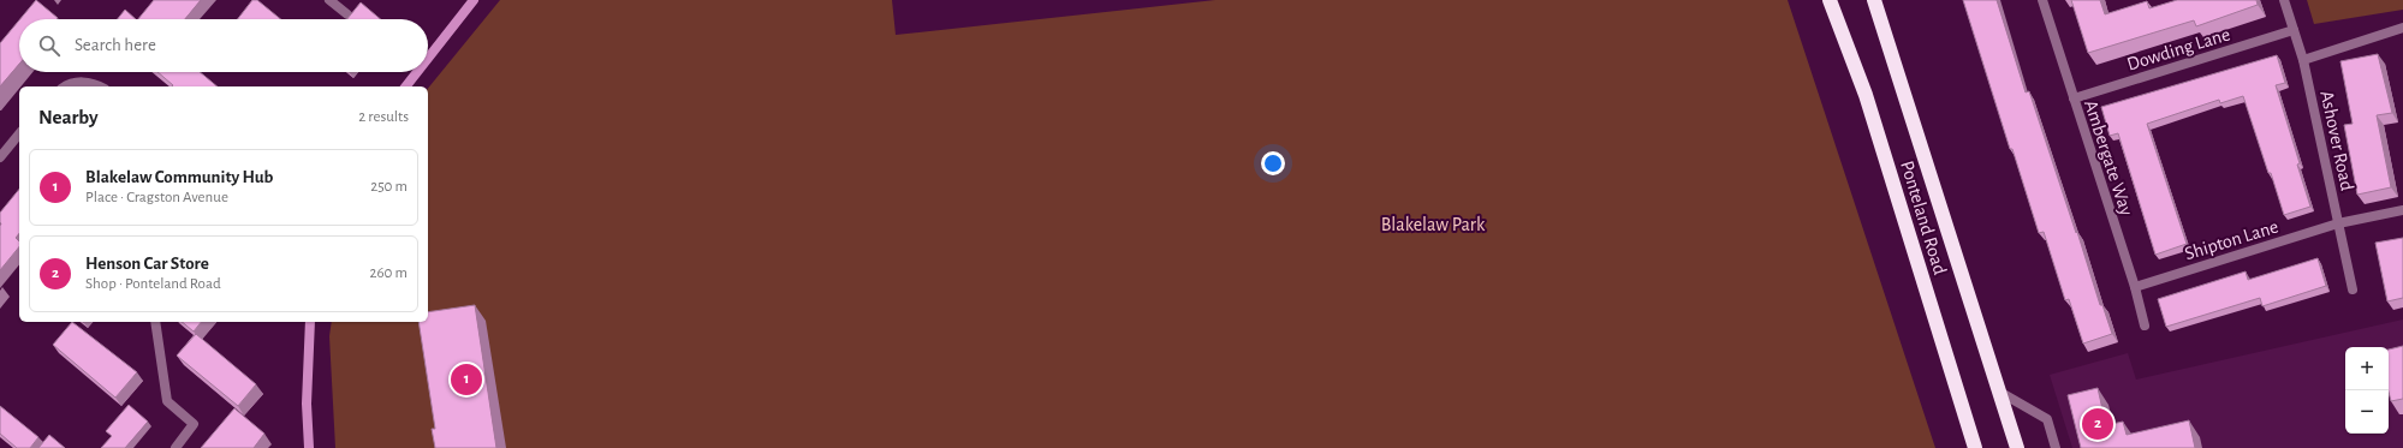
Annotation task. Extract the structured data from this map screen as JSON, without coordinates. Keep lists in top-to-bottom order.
{
  "streets": {
    "highway": ["Ponteland Road"],
    "street": [
      "Dowding Lane",
      "Ashover Road",
      "Ambergate Way",
      "Shipton Lane"
    ]
  },
  "crossings": [
    ["Dowding Lane", "Ashover Road"],
    ["Dowding Lane", "Ambergate Way"],
    ["Ashover Road", "Shipton Lane"],
    ["Ambergate Way", "Shipton Lane"]
  ],
  "parks": ["Blakelaw Park"],
  "page": {
    "search": "Search here",
    "heading": ["Nearby", "2 results"],
    "list": [
      {
        "mark": "1",
        "name": "Blakelaw Community Hub",
        "note": "Place · Cragston Avenue",
        "value": "250 m"
      },
      {
        "mark": "2",
        "name": "Henson Car Store",
        "note": "Shop · Ponteland Road",
        "value": "260 m"
      }
    ],
    "map_buttons": ["+", "−"],
    "pins": ["1", "2"]
  }
}
